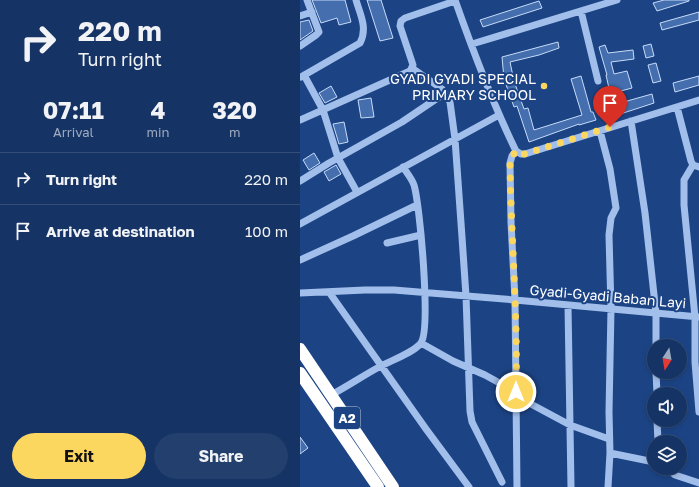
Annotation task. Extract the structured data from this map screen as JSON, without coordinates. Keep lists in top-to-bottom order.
{
  "streets": {
    "highway": ["A2"],
    "street": ["Gyadi-Gyadi Baban Layi"]
  },
  "places": ["GYADI GYADI SPECIAL PRIMARY SCHOOL"],
  "north": "bottom",
  "page": {
    "turn": ["220 m", "Turn right"],
    "eta": [
      "07:11",
      "Arrival",
      "4",
      "min",
      "320",
      "m"
    ],
    "list": [
      {
        "name": "Turn right",
        "value": "220 m"
      },
      {
        "name": "Arrive at destination",
        "value": "100 m"
      }
    ],
    "buttons": ["Exit", "Share"]
  }
}
